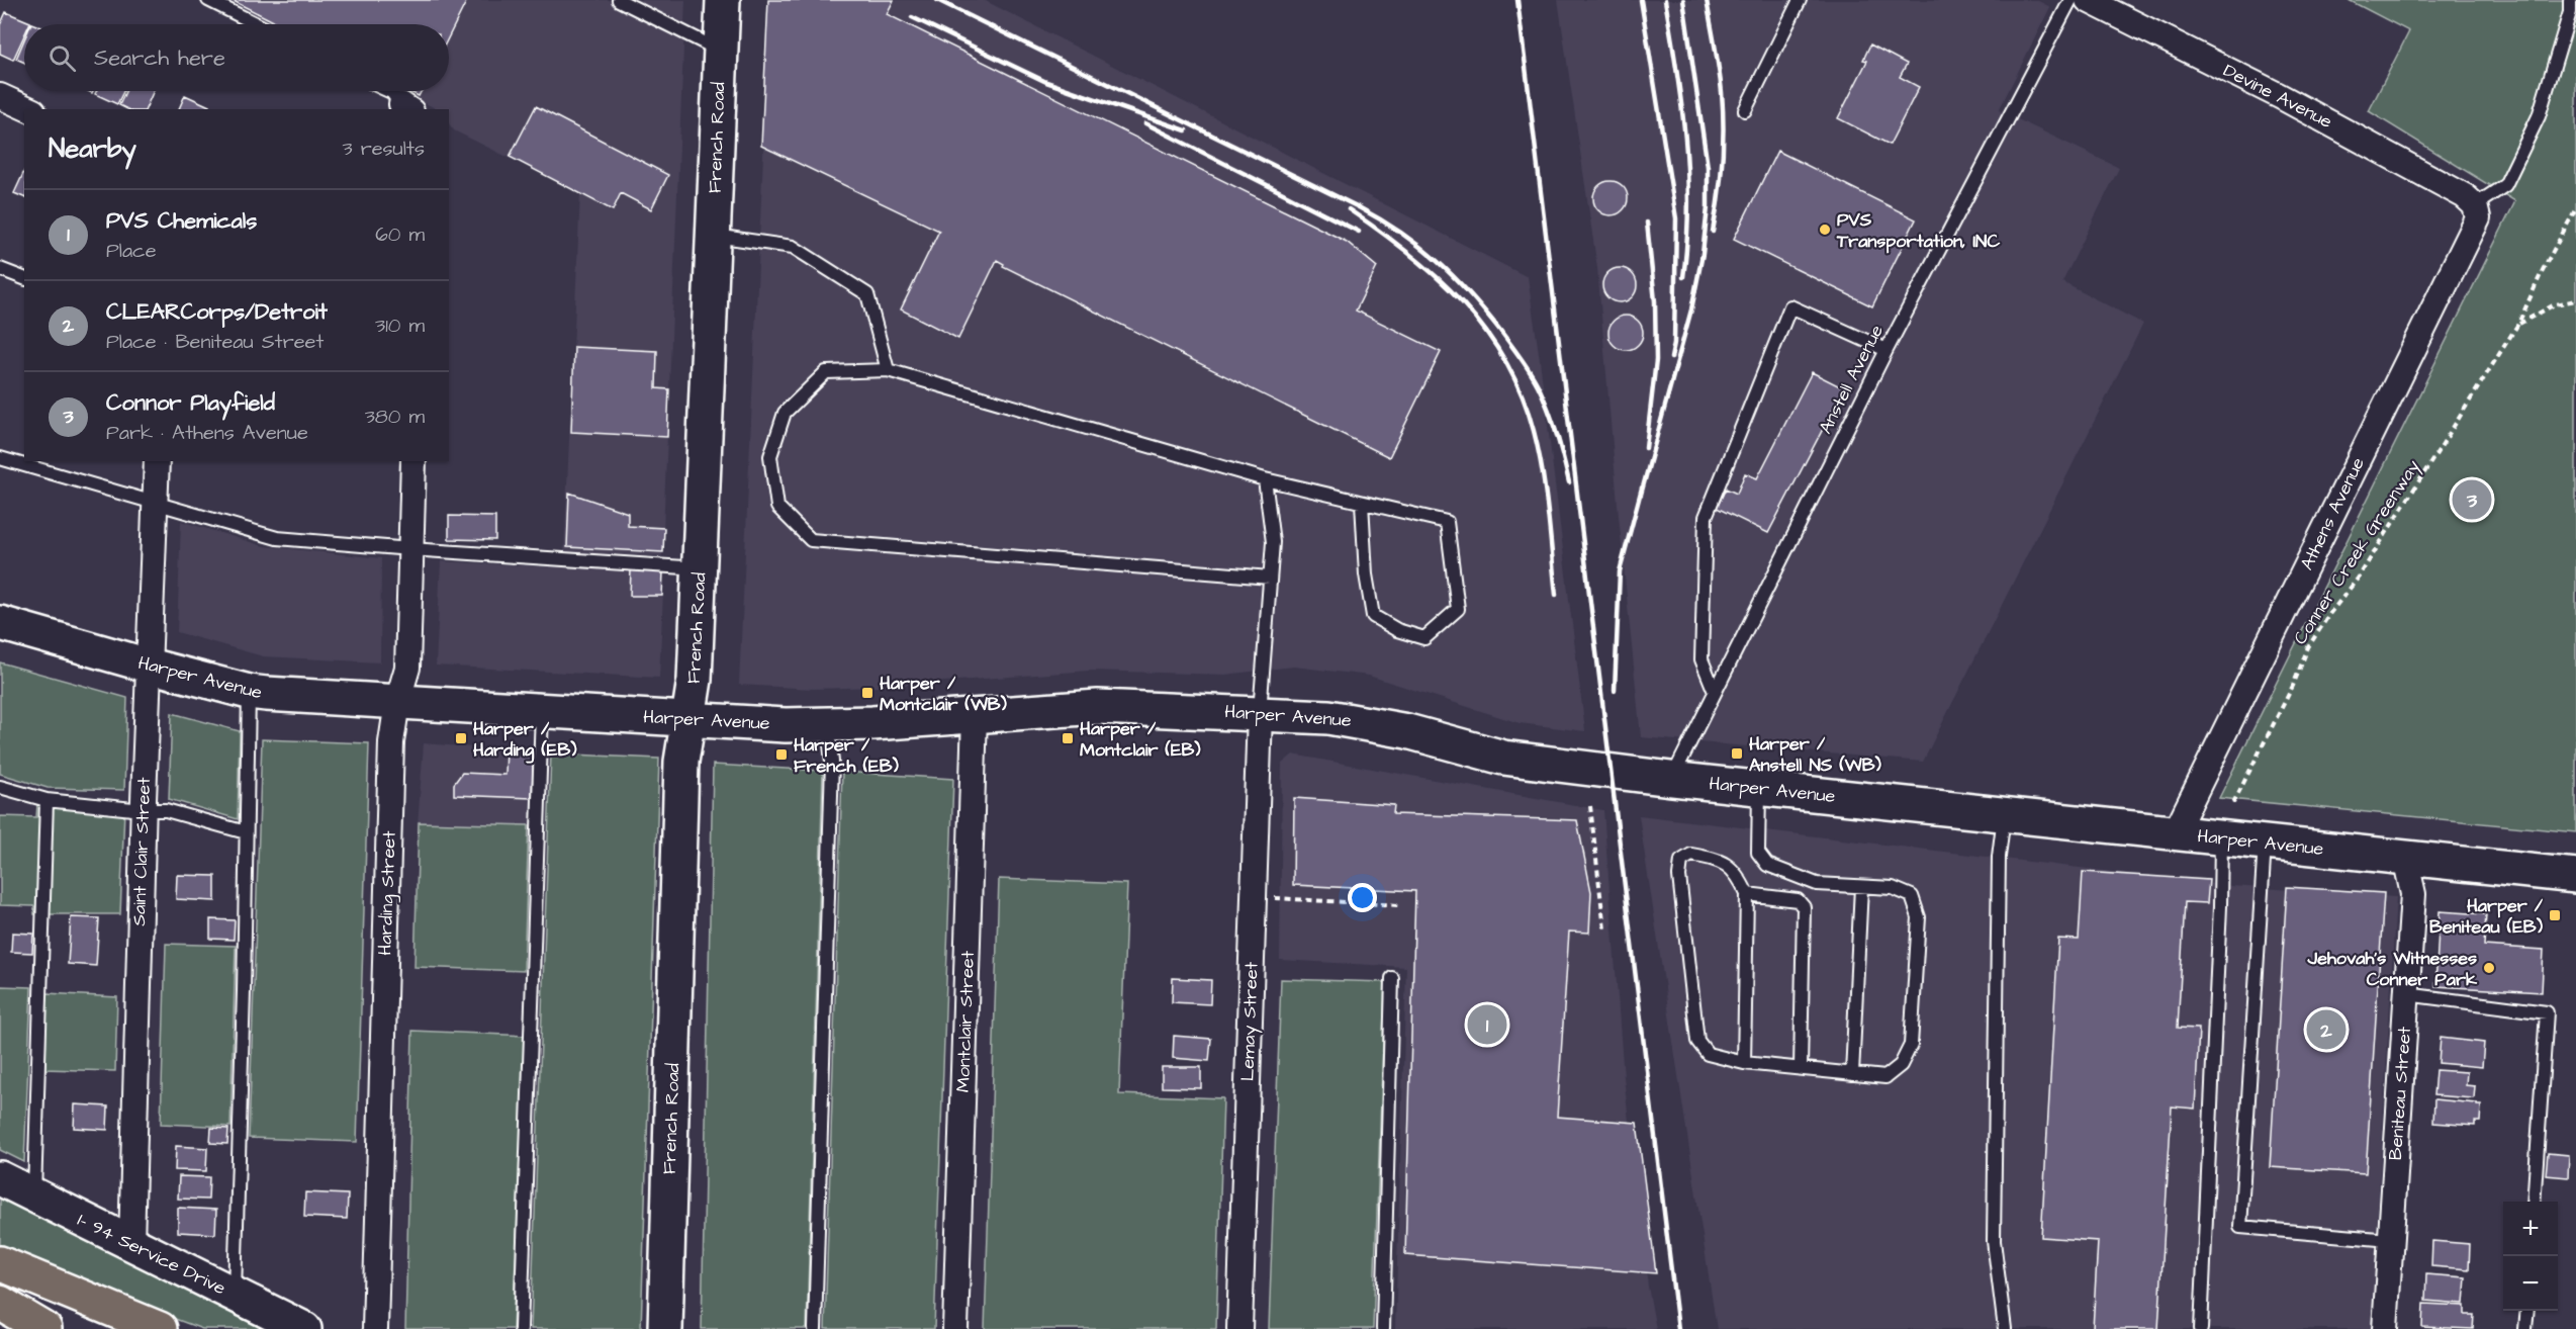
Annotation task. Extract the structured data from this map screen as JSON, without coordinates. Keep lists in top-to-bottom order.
{
  "streets": {
    "main road": ["French Road", "Harper Avenue", "I- 94 Service Drive"],
    "street": [
      "Devine Avenue",
      "Athens Avenue",
      "Saint Clair Street",
      "Harding Street",
      "Montclair Street",
      "Lemay Street",
      "Beniteau Street"
    ],
    "lane": ["Anstell Avenue"],
    "path": ["Conner Creek Greenway"]
  },
  "crossings": [
    ["Devine Avenue", "Athens Avenue"],
    ["French Road", "Harper Avenue"],
    ["Anstell Avenue", "Harper Avenue"],
    ["Athens Avenue", "Harper Avenue"],
    ["Harper Avenue", "Saint Clair Street"],
    ["Harper Avenue", "Harding Street"],
    ["Harper Avenue", "Montclair Street"],
    ["Harper Avenue", "Lemay Street"],
    ["Harper Avenue", "Beniteau Street"],
    ["Saint Clair Street", "I- 94 Service Drive"]
  ],
  "places": {
    "other": ["PVS Transportation, INC", "Jehovah's Witnesses Conner Park"],
    "transit": [
      "Harper / Montclair (WB)",
      "Harper / Harding (EB)",
      "Harper / Montclair (EB)",
      "Harper / Anstell NS (WB)",
      "Harper / French (EB)",
      "Harper / Beniteau (EB)"
    ]
  },
  "page": {
    "search": "Search here",
    "heading": ["Nearby", "3 results"],
    "list": [
      {
        "mark": "1",
        "name": "PVS Chemicals",
        "note": "Place",
        "value": "60 m"
      },
      {
        "mark": "2",
        "name": "CLEARCorps/Detroit",
        "note": "Place · Beniteau Street",
        "value": "310 m"
      },
      {
        "mark": "3",
        "name": "Connor Playfield",
        "note": "Park · Athens Avenue",
        "value": "380 m"
      }
    ],
    "pins": ["3", "1", "2"],
    "map_buttons": ["+", "−"]
  }
}
